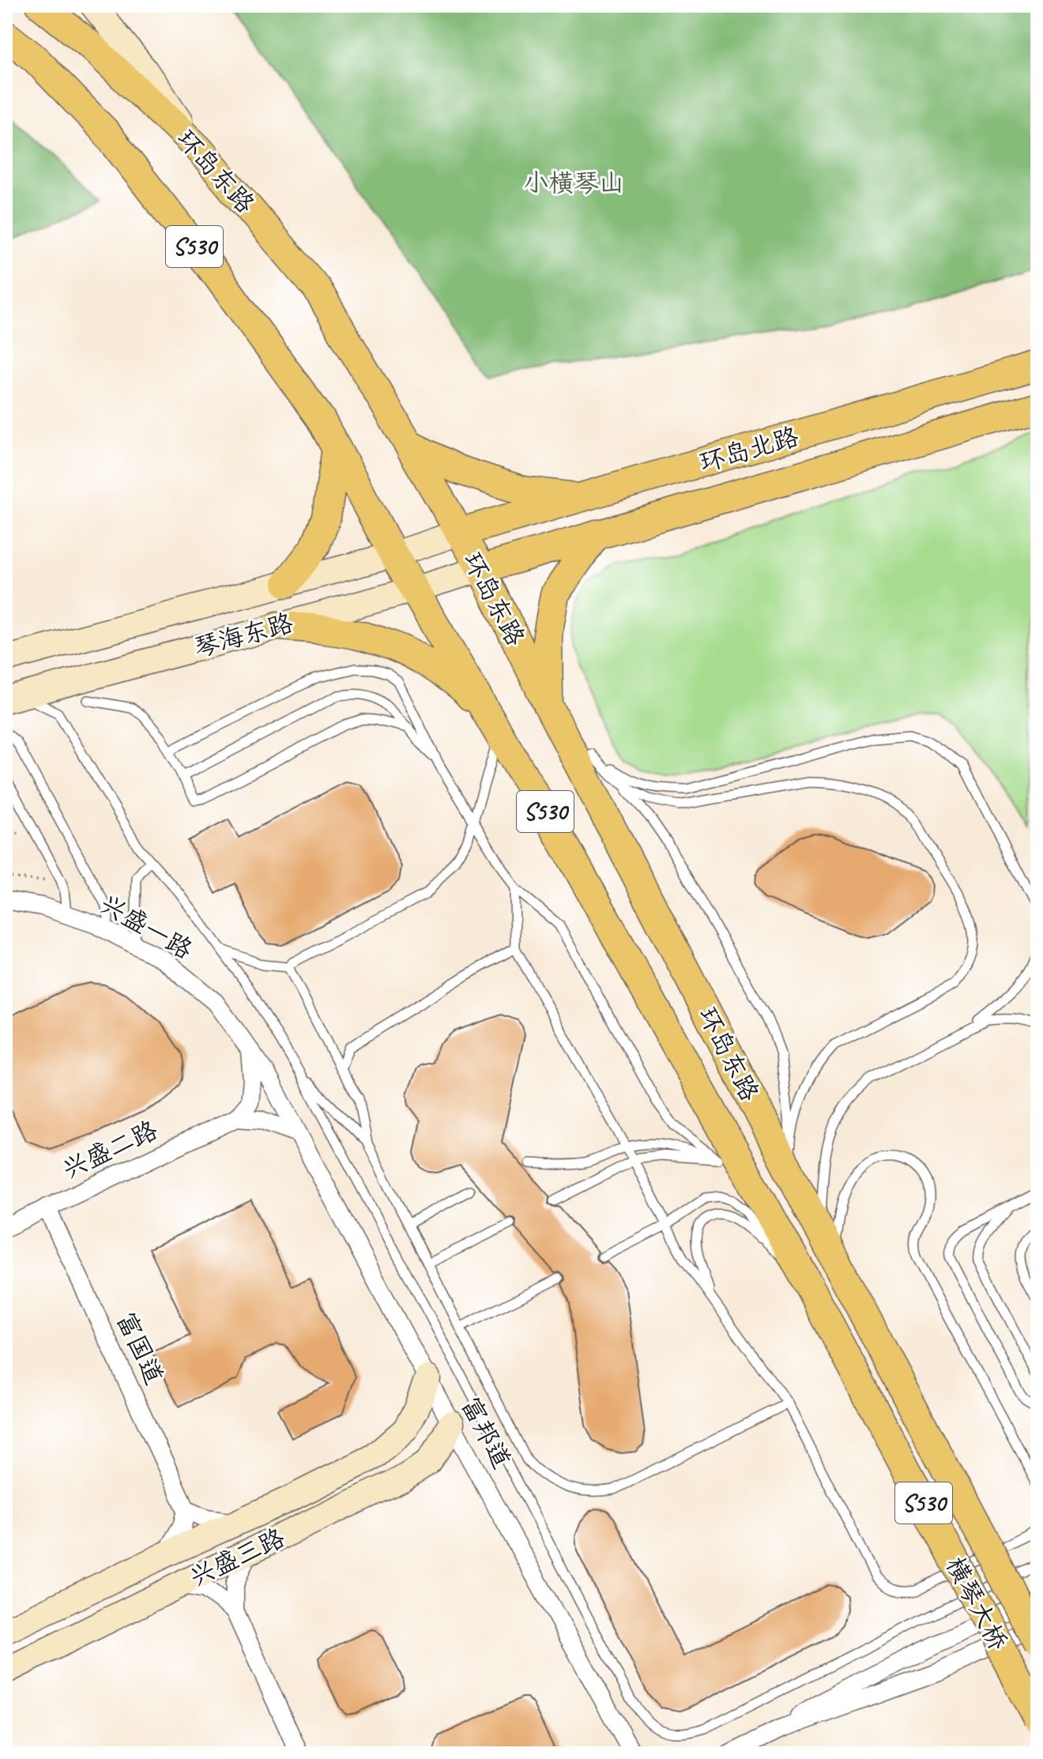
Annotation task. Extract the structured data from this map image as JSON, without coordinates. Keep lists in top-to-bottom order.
{
  "streets": {
    "main road": [
      "环岛东路",
      "S530",
      "环岛北路",
      "琴海东路",
      "兴盛三路",
      "横琴大桥"
    ],
    "street": [
      "兴盛一路",
      "兴盛二路",
      "富国道",
      "富邦道"
    ]
  },
  "crossings": [
    ["环岛东路", "环岛北路"],
    ["环岛东路", "琴海东路"],
    ["环岛东路", "横琴大桥"],
    ["环岛北路", "琴海东路"],
    ["兴盛一路", "富邦道"],
    ["兴盛二路", "富国道"],
    ["富邦道", "兴盛三路"]
  ],
  "parks": ["小橫琴山"]
}
